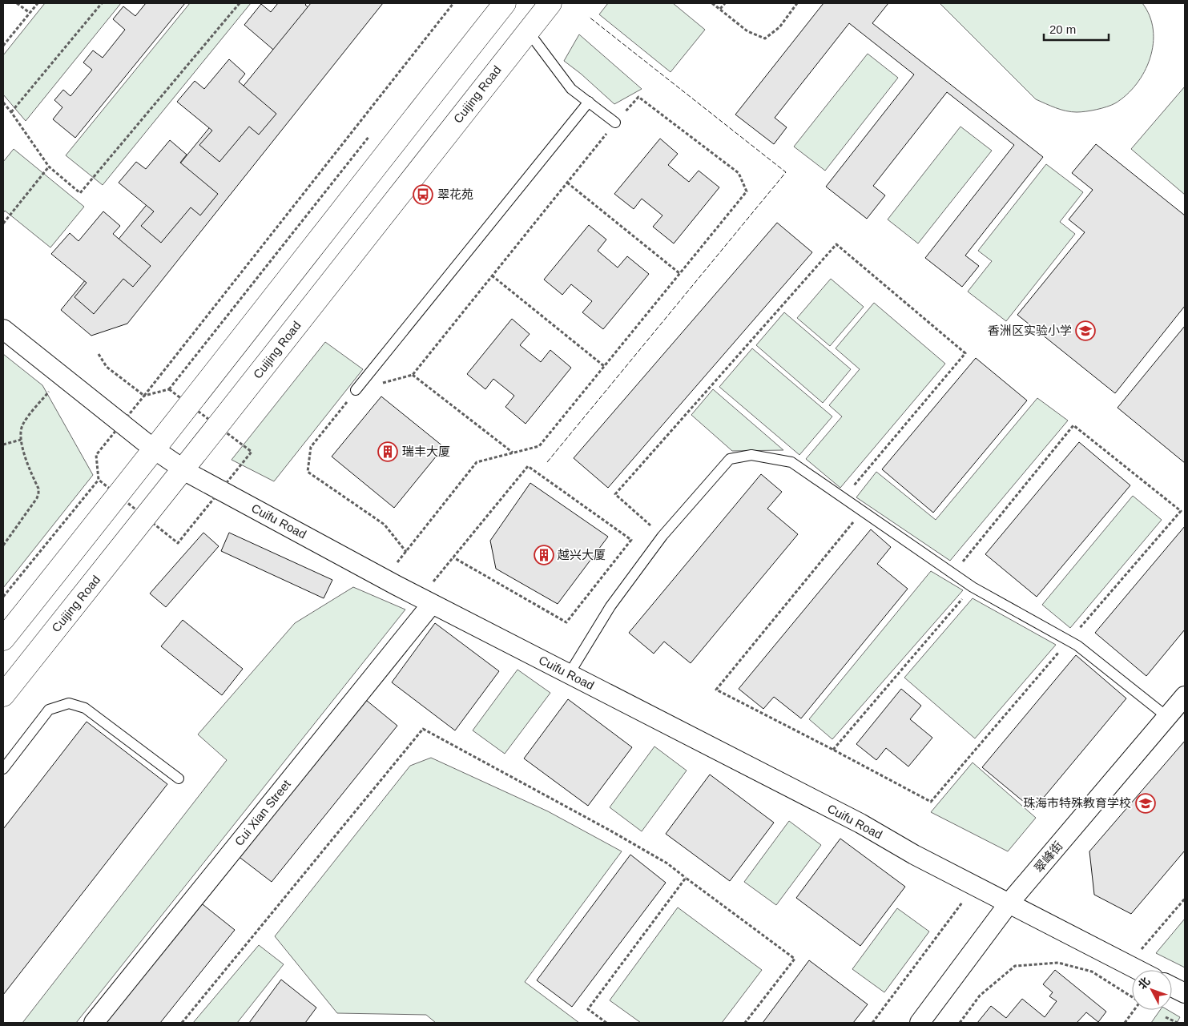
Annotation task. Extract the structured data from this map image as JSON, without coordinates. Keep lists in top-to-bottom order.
{
  "streets": {
    "main road": ["Cuijing Road"],
    "street": ["Cuifu Road", "Cui Xian Street", "翠峰街"]
  },
  "crossings": [
    ["Cuijing Road", "Cuifu Road"],
    ["Cuifu Road", "Cui Xian Street"],
    ["Cuifu Road", "翠峰街"]
  ],
  "places": {
    "bus stop": ["翠花苑"],
    "school or university": ["香洲区实验小学", "珠海市特殊教育学校"],
    "building": ["瑞丰大厦", "越兴大厦"]
  },
  "scale_bar": "20 m",
  "north": "top left"
}
